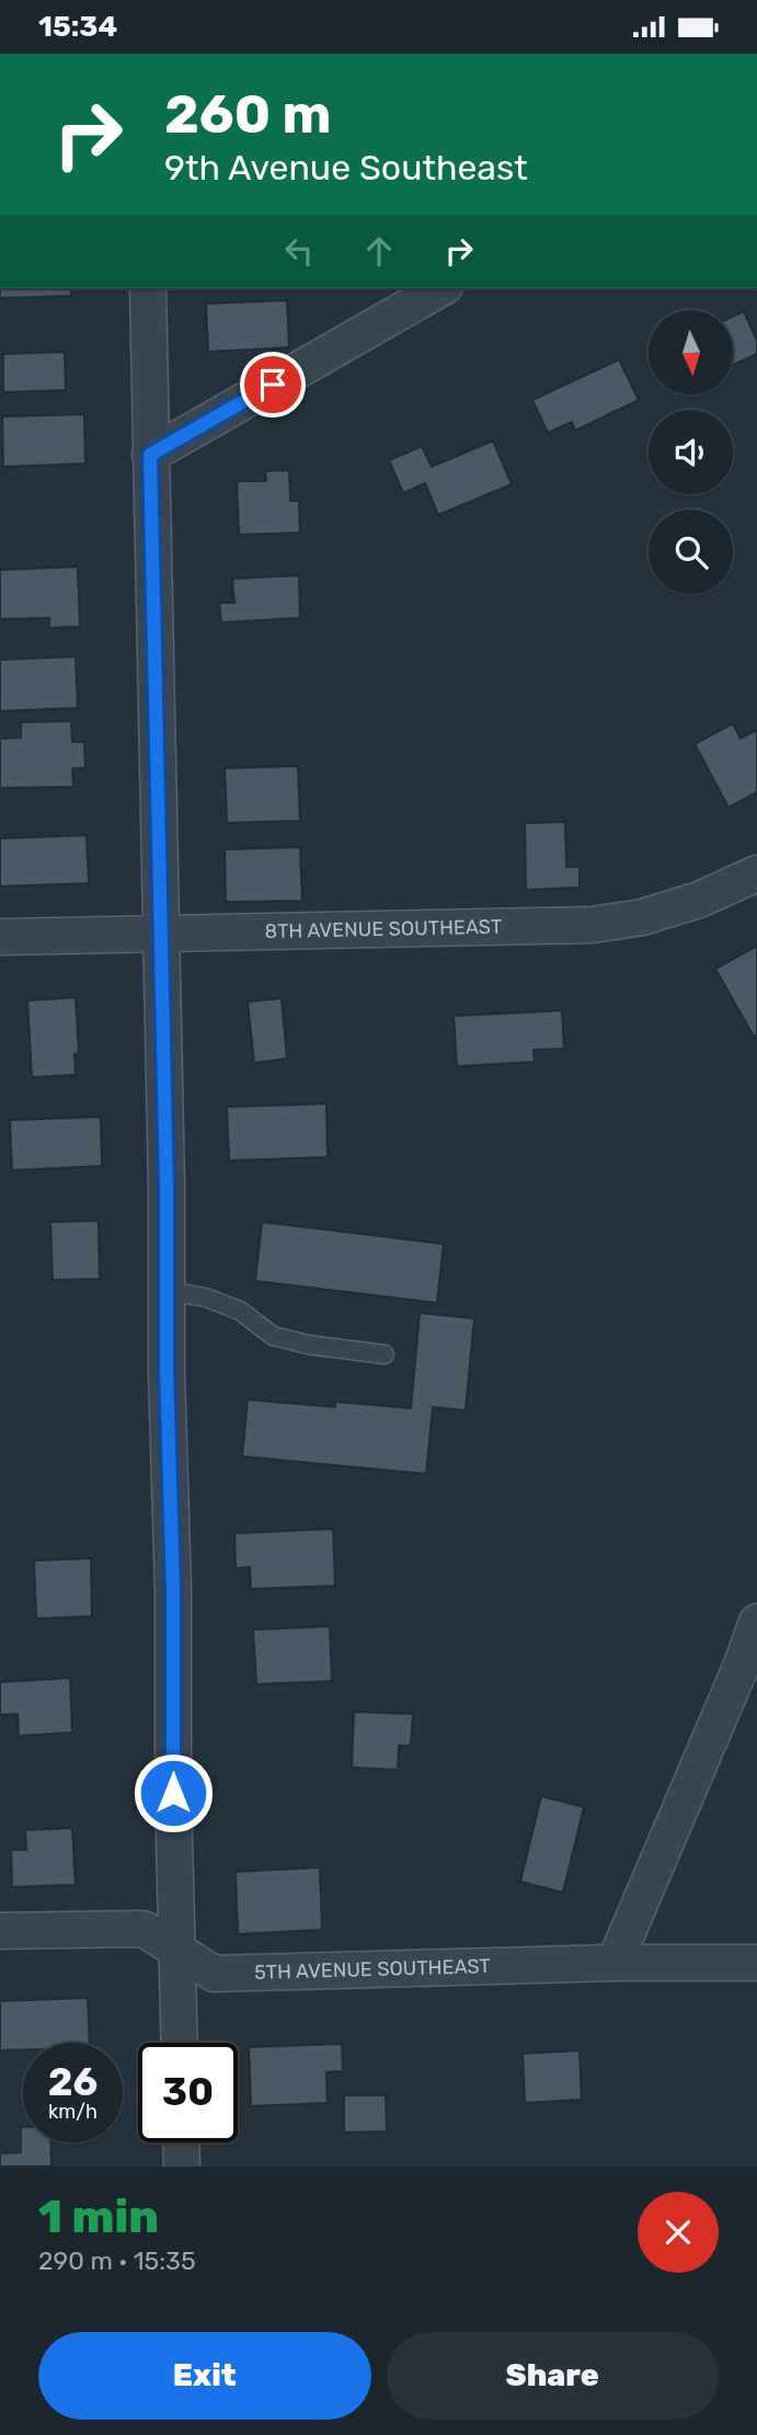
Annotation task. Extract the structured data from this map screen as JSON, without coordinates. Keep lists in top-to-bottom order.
{
  "streets": {
    "street": ["8TH AVENUE SOUTHEAST", "5TH AVENUE SOUTHEAST"]
  },
  "north": "bottom",
  "page": {
    "status": "15:34",
    "turn": ["260 m", "9th Avenue Southeast"],
    "speed": "26 km/h",
    "limit": "30",
    "heading": ["1 min", "290 m · 15:35"],
    "buttons": ["Exit", "Share"]
  }
}
